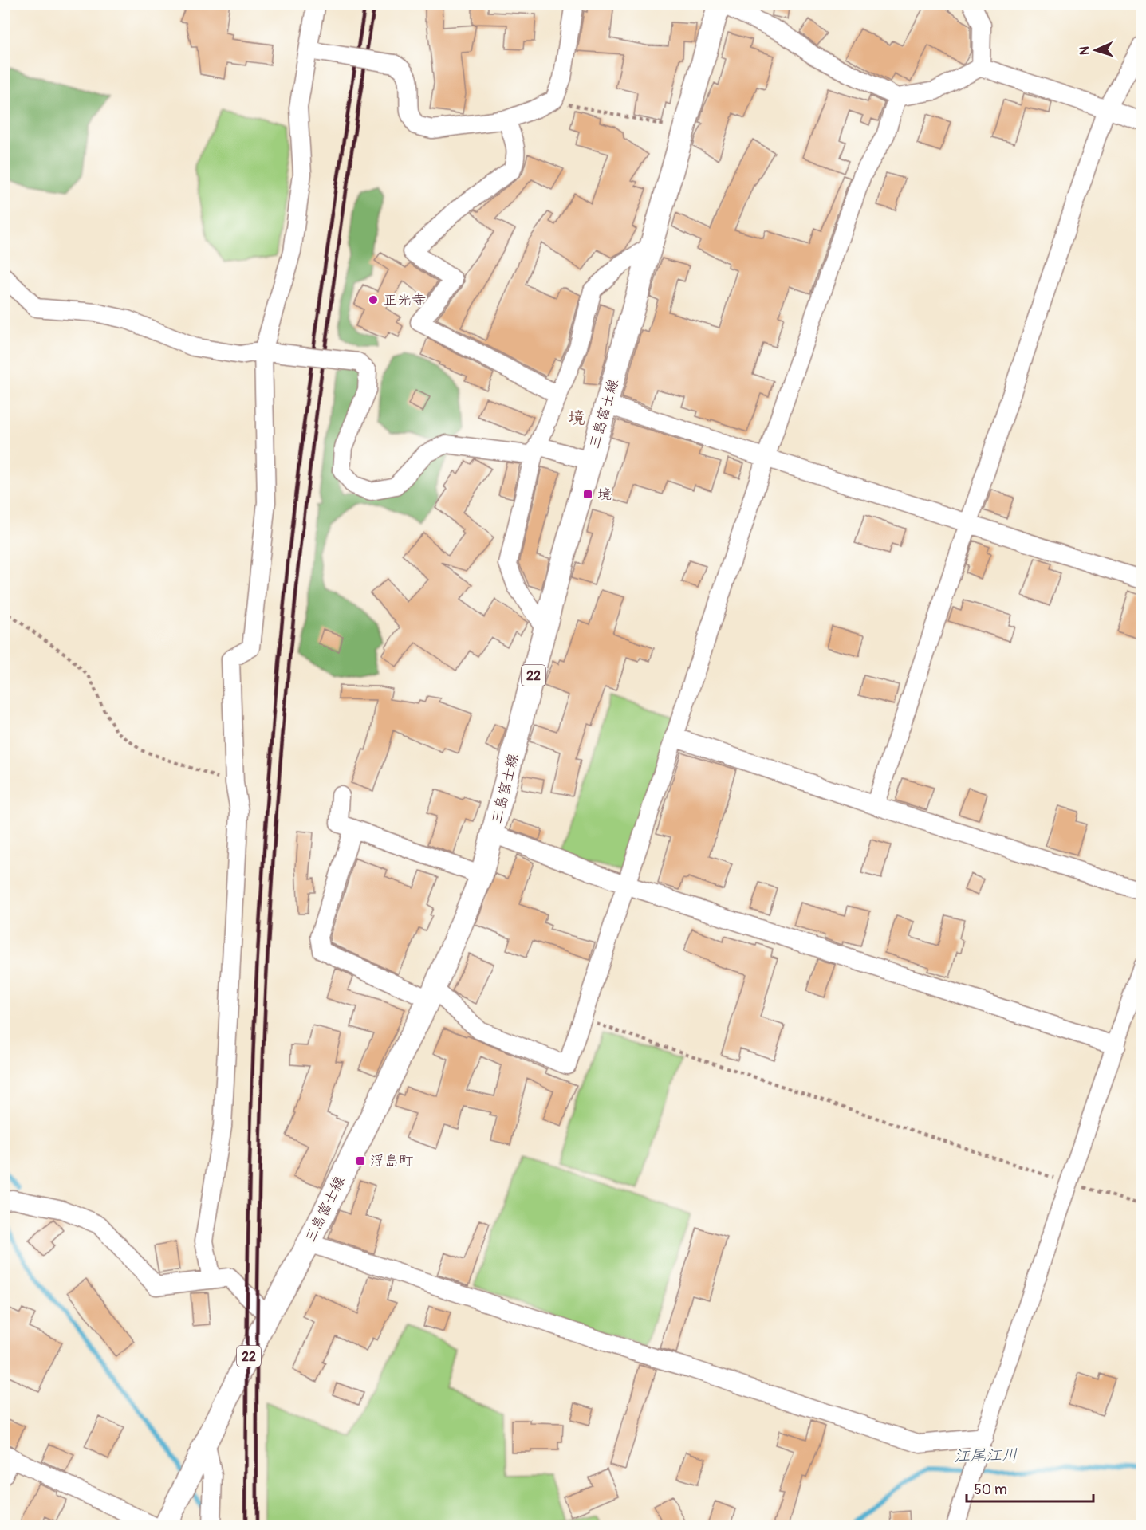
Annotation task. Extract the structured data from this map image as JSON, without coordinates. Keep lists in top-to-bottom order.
{
  "streets": {
    "main road": ["三島富士線", "22"]
  },
  "districts": ["境"],
  "water": ["江尾江川"],
  "places": {
    "other": ["正光寺"],
    "transit": ["境", "浮島町"]
  },
  "scale_bar": "50 m",
  "north": "left"
}
